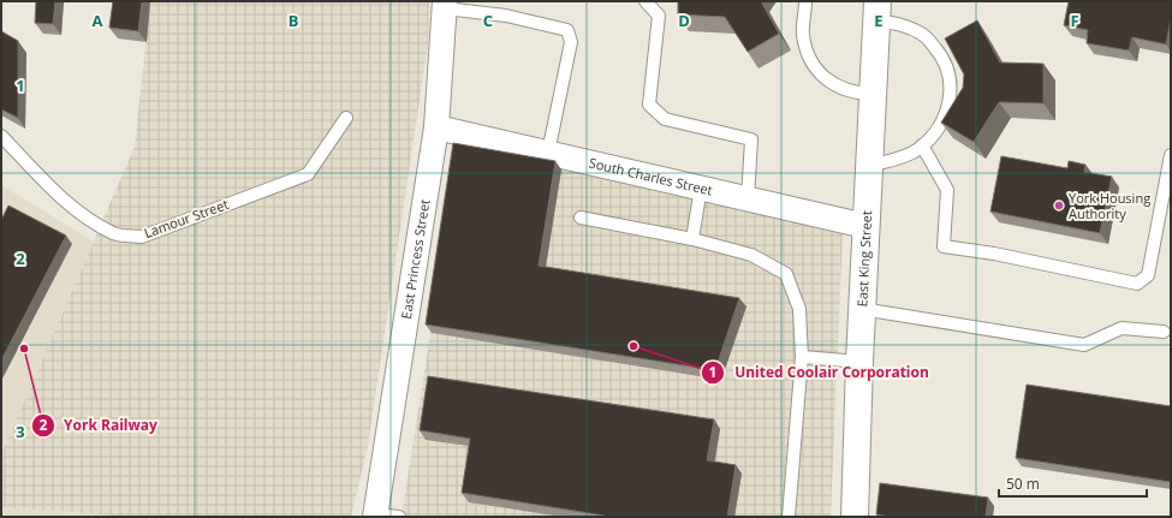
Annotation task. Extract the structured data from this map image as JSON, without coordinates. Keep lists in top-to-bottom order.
{
  "streets": {
    "street": ["South Charles Street", "East King Street", "East Princess Street"],
    "lane": ["Lamour Street"]
  },
  "crossings": [
    ["South Charles Street", "East King Street"],
    ["South Charles Street", "East Princess Street"]
  ],
  "places": ["York Housing Authority", "United Coolair Corporation", "York Railway"],
  "scale_bar": "50 m",
  "grid": {
    "columns": [
      "A",
      "B",
      "C",
      "D",
      "E",
      "F"
    ],
    "rows": ["1", "2", "3"]
  }
}
